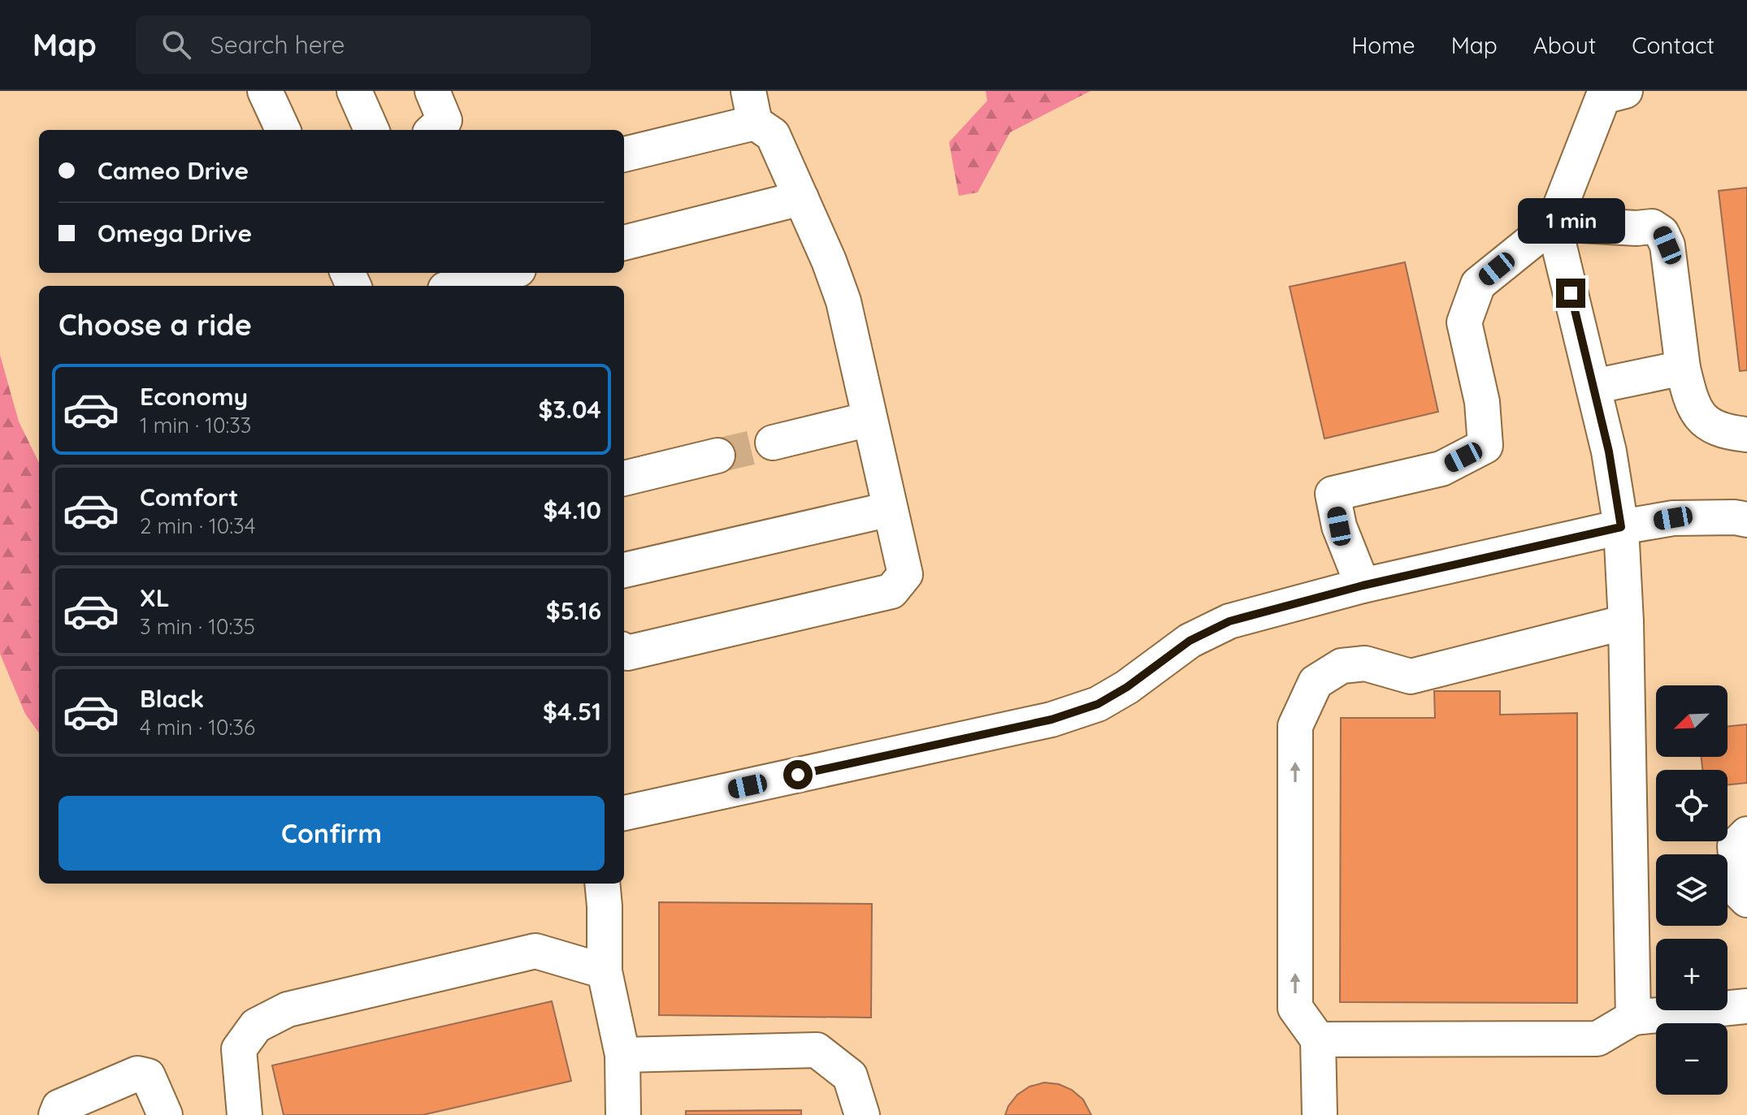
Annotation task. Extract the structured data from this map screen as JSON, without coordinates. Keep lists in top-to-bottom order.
{
  "north": "bottom left",
  "page": {
    "header": "Map",
    "search": "Search here",
    "nav": [
      "Home",
      "Map",
      "About",
      "Contact"
    ],
    "banner": ["Cameo Drive", "Omega Drive"],
    "bubble": "1 min",
    "heading": "Choose a ride",
    "list": [
      {
        "name": "Economy",
        "note": "1 min · 10:33",
        "value": "$3.04"
      },
      {
        "name": "Comfort",
        "note": "2 min · 10:34",
        "value": "$4.10"
      },
      {
        "name": "XL",
        "note": "3 min · 10:35",
        "value": "$5.16"
      },
      {
        "name": "Black",
        "note": "4 min · 10:36",
        "value": "$4.51"
      }
    ],
    "map_buttons": ["+", "−"],
    "buttons": "Confirm"
  }
}
